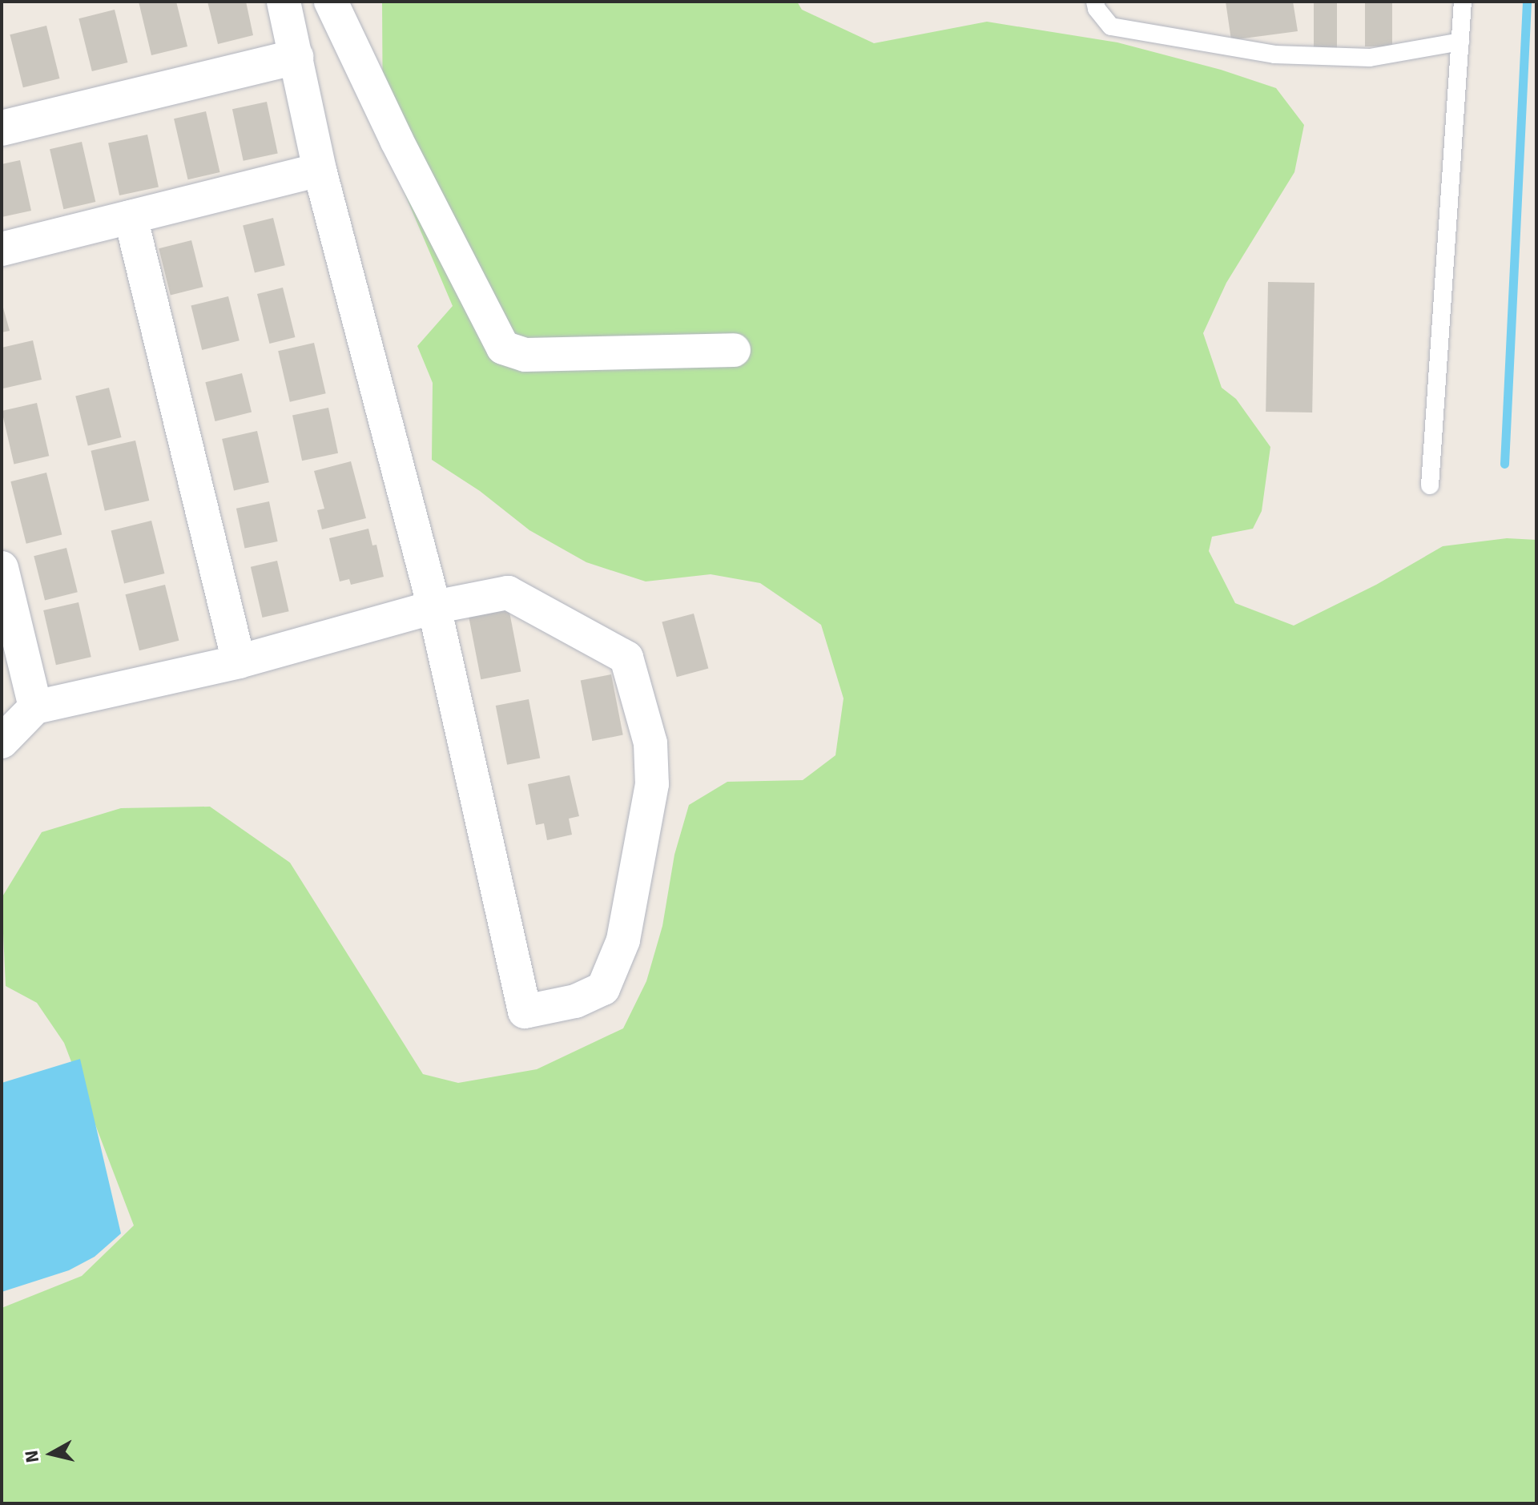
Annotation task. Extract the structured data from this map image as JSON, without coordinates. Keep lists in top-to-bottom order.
{
  "north": "left"
}
